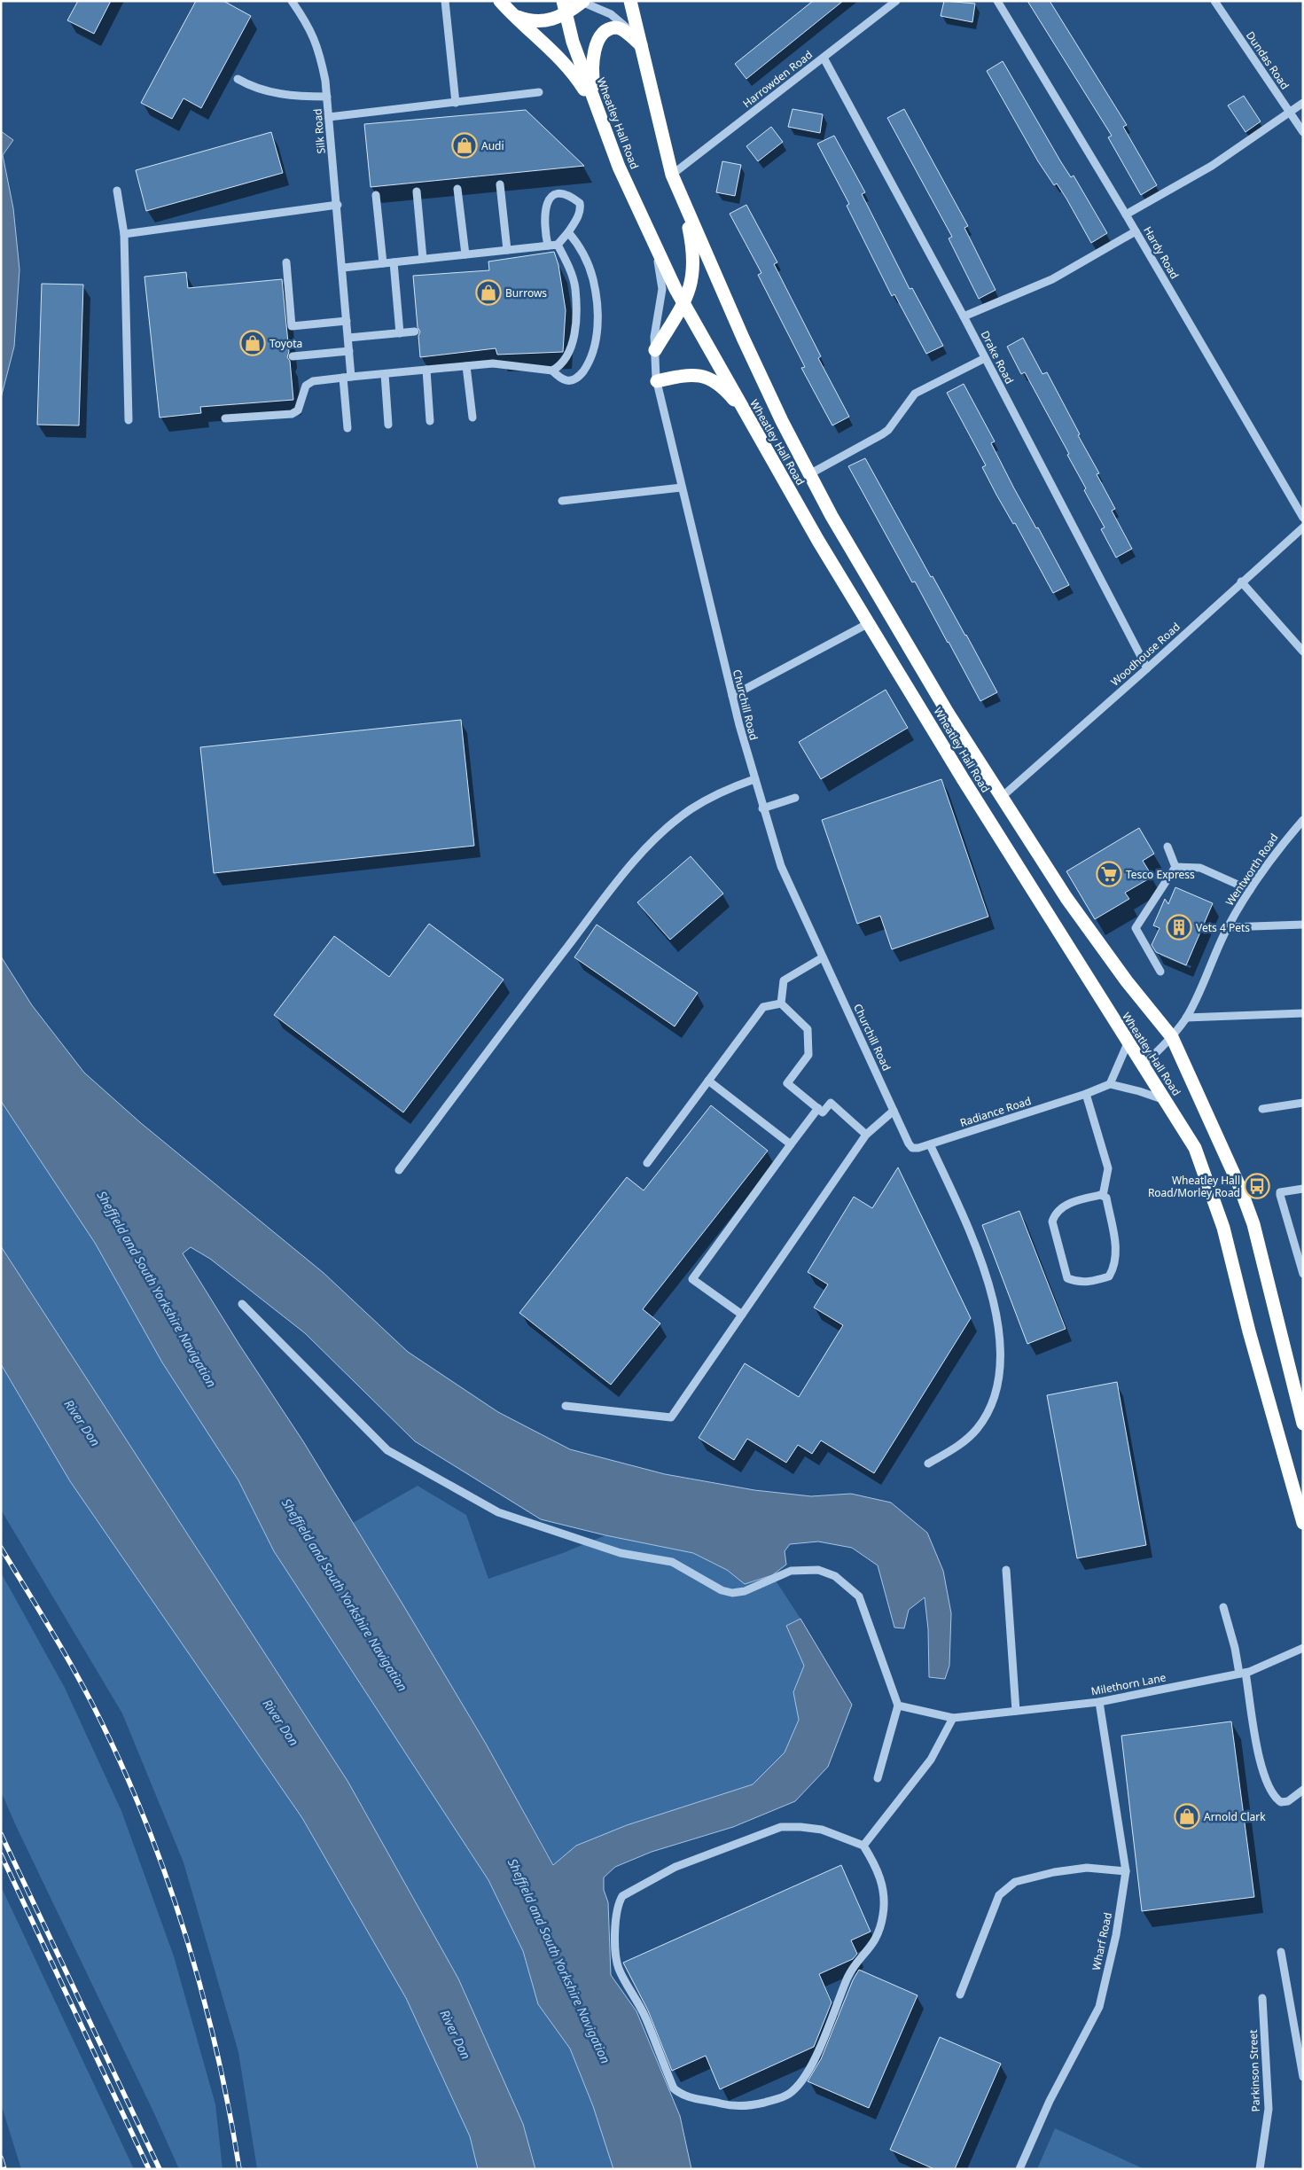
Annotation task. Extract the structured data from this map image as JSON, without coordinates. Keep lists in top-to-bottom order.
{
  "streets": {
    "highway": ["Wheatley Hall Road"],
    "street": [
      "Dundas Road",
      "Harrowden Road",
      "Silk Road",
      "Hardy Road",
      "Drake Road",
      "Woodhouse Road",
      "Churchill Road",
      "Wentworth Road",
      "Radiance Road",
      "Milethorn Lane",
      "Wharf Road",
      "Parkinson Street"
    ]
  },
  "crossings": [
    ["Harrowden Road", "Wheatley Hall Road"],
    ["Harrowden Road", "Drake Road"],
    ["Wheatley Hall Road", "Woodhouse Road"],
    ["Wheatley Hall Road", "Churchill Road"],
    ["Wheatley Hall Road", "Wentworth Road"],
    ["Drake Road", "Woodhouse Road"],
    ["Churchill Road", "Radiance Road"],
    ["Milethorn Lane", "Wharf Road"]
  ],
  "water": ["Sheffield and South Yorkshire Navigation", "River Don"],
  "places": {
    "shop": [
      "Audi",
      "Burrows",
      "Toyota",
      "Arnold Clark"
    ],
    "supermarket": ["Tesco Express"],
    "building": ["Vets 4 Pets"],
    "bus stop": ["Wheatley Hall Road/Morley Road"]
  }
}
